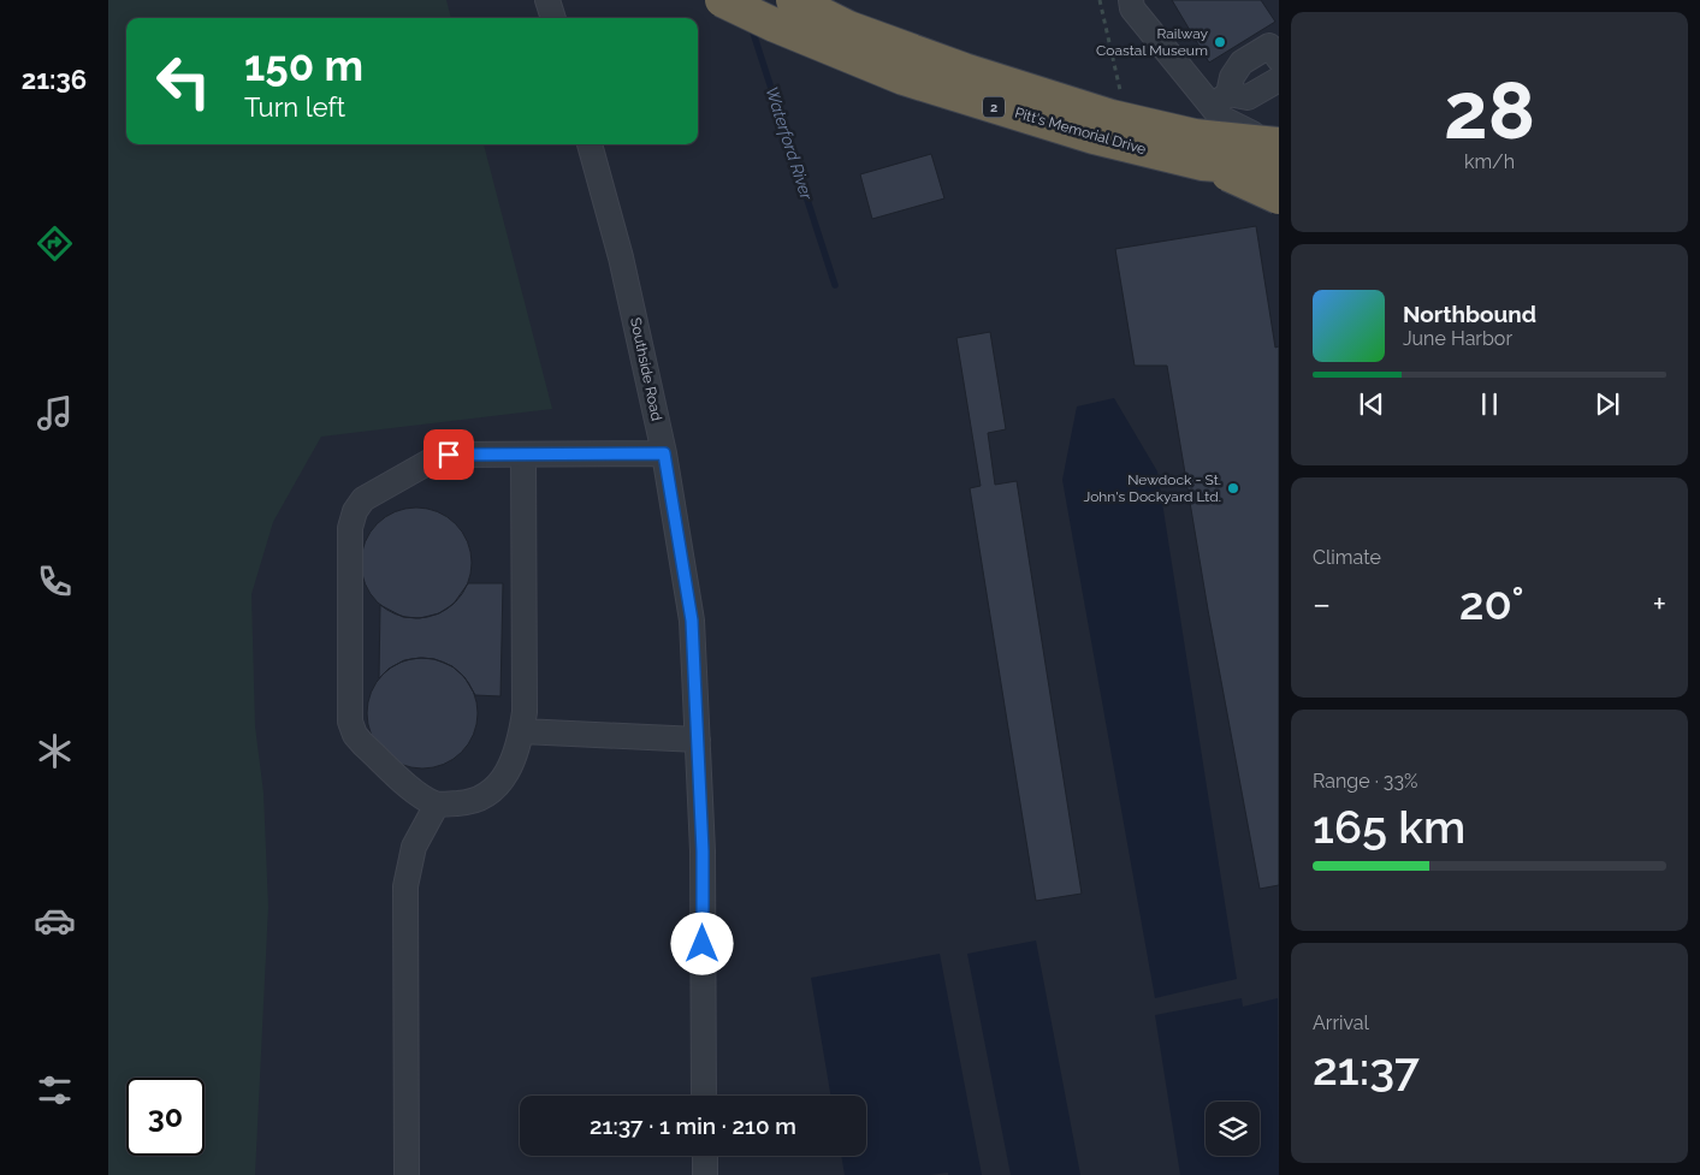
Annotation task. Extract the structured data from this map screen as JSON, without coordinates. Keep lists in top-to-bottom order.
{
  "streets": {
    "highway": ["2", "Pitt's Memorial Drive"],
    "street": ["Southside Road"]
  },
  "water": ["Waterford River"],
  "places": ["Railway Coastal Museum", "Newdock - St. John's Dockyard Ltd."],
  "page": {
    "tabs": "21:36",
    "tile": [
      ["28", "km/h"],
      "Climate",
      ["Range · 33%", "165 km"],
      ["Arrival", "21:37"]
    ],
    "turn": ["150 m", "Turn left"],
    "song": ["Northbound", "June Harbor"],
    "heat": ["−", "20°", "+"],
    "limit": "30",
    "trip": "21:37 · 1 min · 210 m"
  }
}
